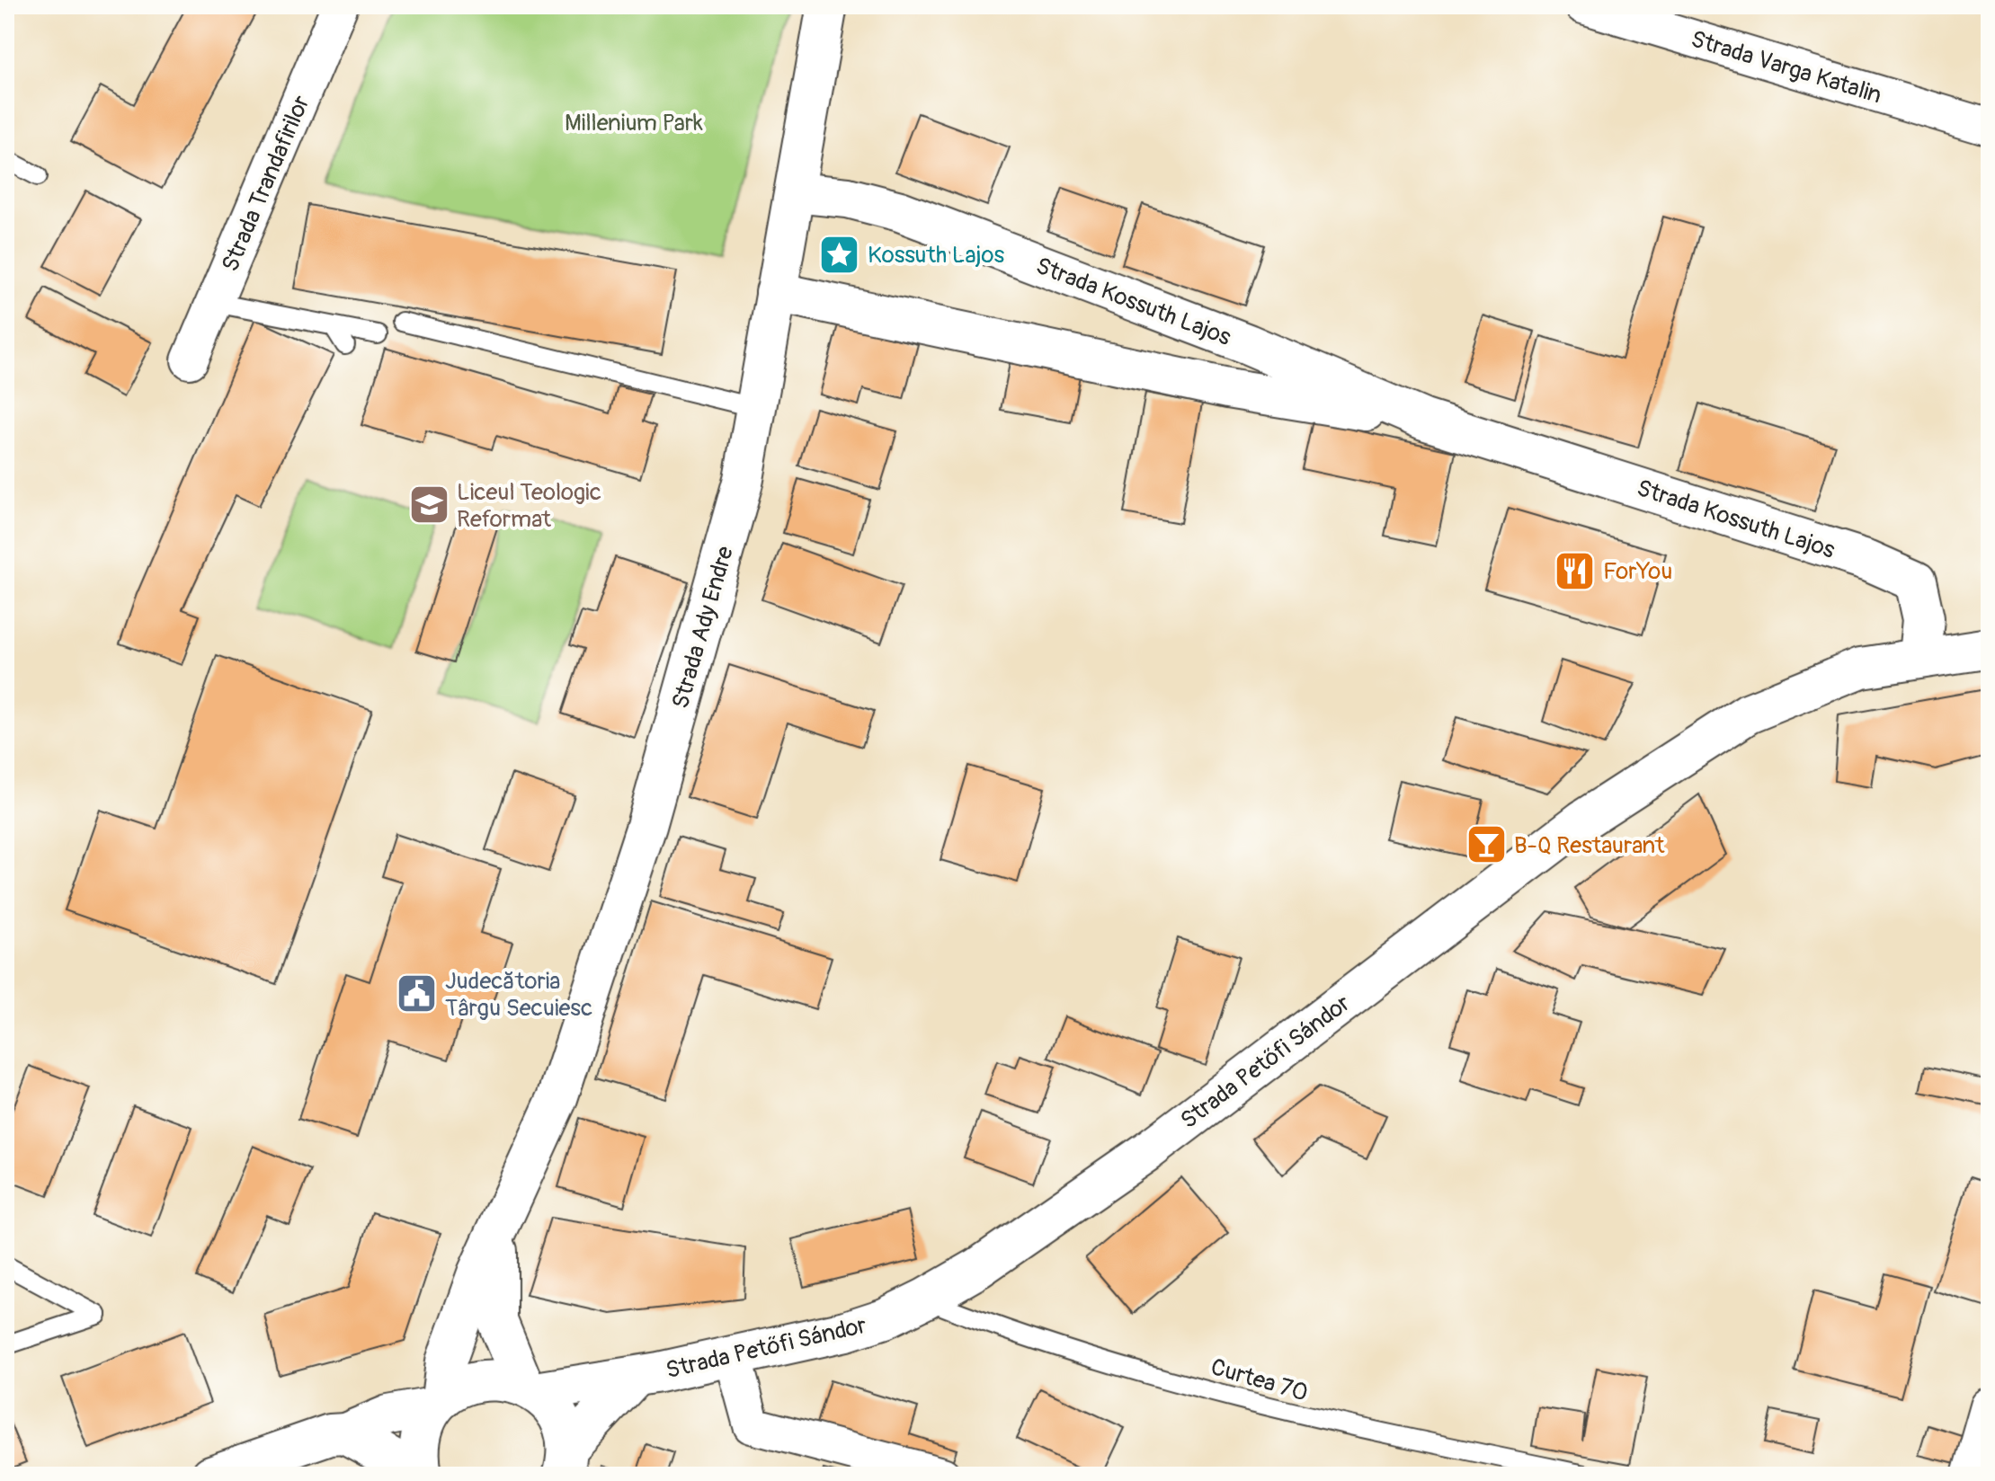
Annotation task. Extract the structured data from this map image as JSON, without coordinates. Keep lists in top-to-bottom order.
{
  "streets": {
    "main road": ["Strada Kossuth Lajos", "Strada Ady Endre", "Strada Petőfi Sándor"],
    "street": ["Strada Varga Katalin", "Strada Trandafirilor"],
    "lane": ["Curtea 70"]
  },
  "crossings": [
    ["Strada Kossuth Lajos", "Strada Ady Endre"],
    ["Strada Kossuth Lajos", "Strada Petőfi Sándor"],
    ["Strada Ady Endre", "Strada Petőfi Sándor"],
    ["Strada Petőfi Sándor", "Curtea 70"]
  ],
  "parks": ["Millenium Park"],
  "places": {
    "place": ["Kossuth Lajos"],
    "school or university": ["Liceul Teologic Reformat"],
    "restaurant": ["ForYou"],
    "bar": ["B-Q Restaurant"],
    "public building": ["Judecătoria Târgu Secuiesc"]
  }
}
